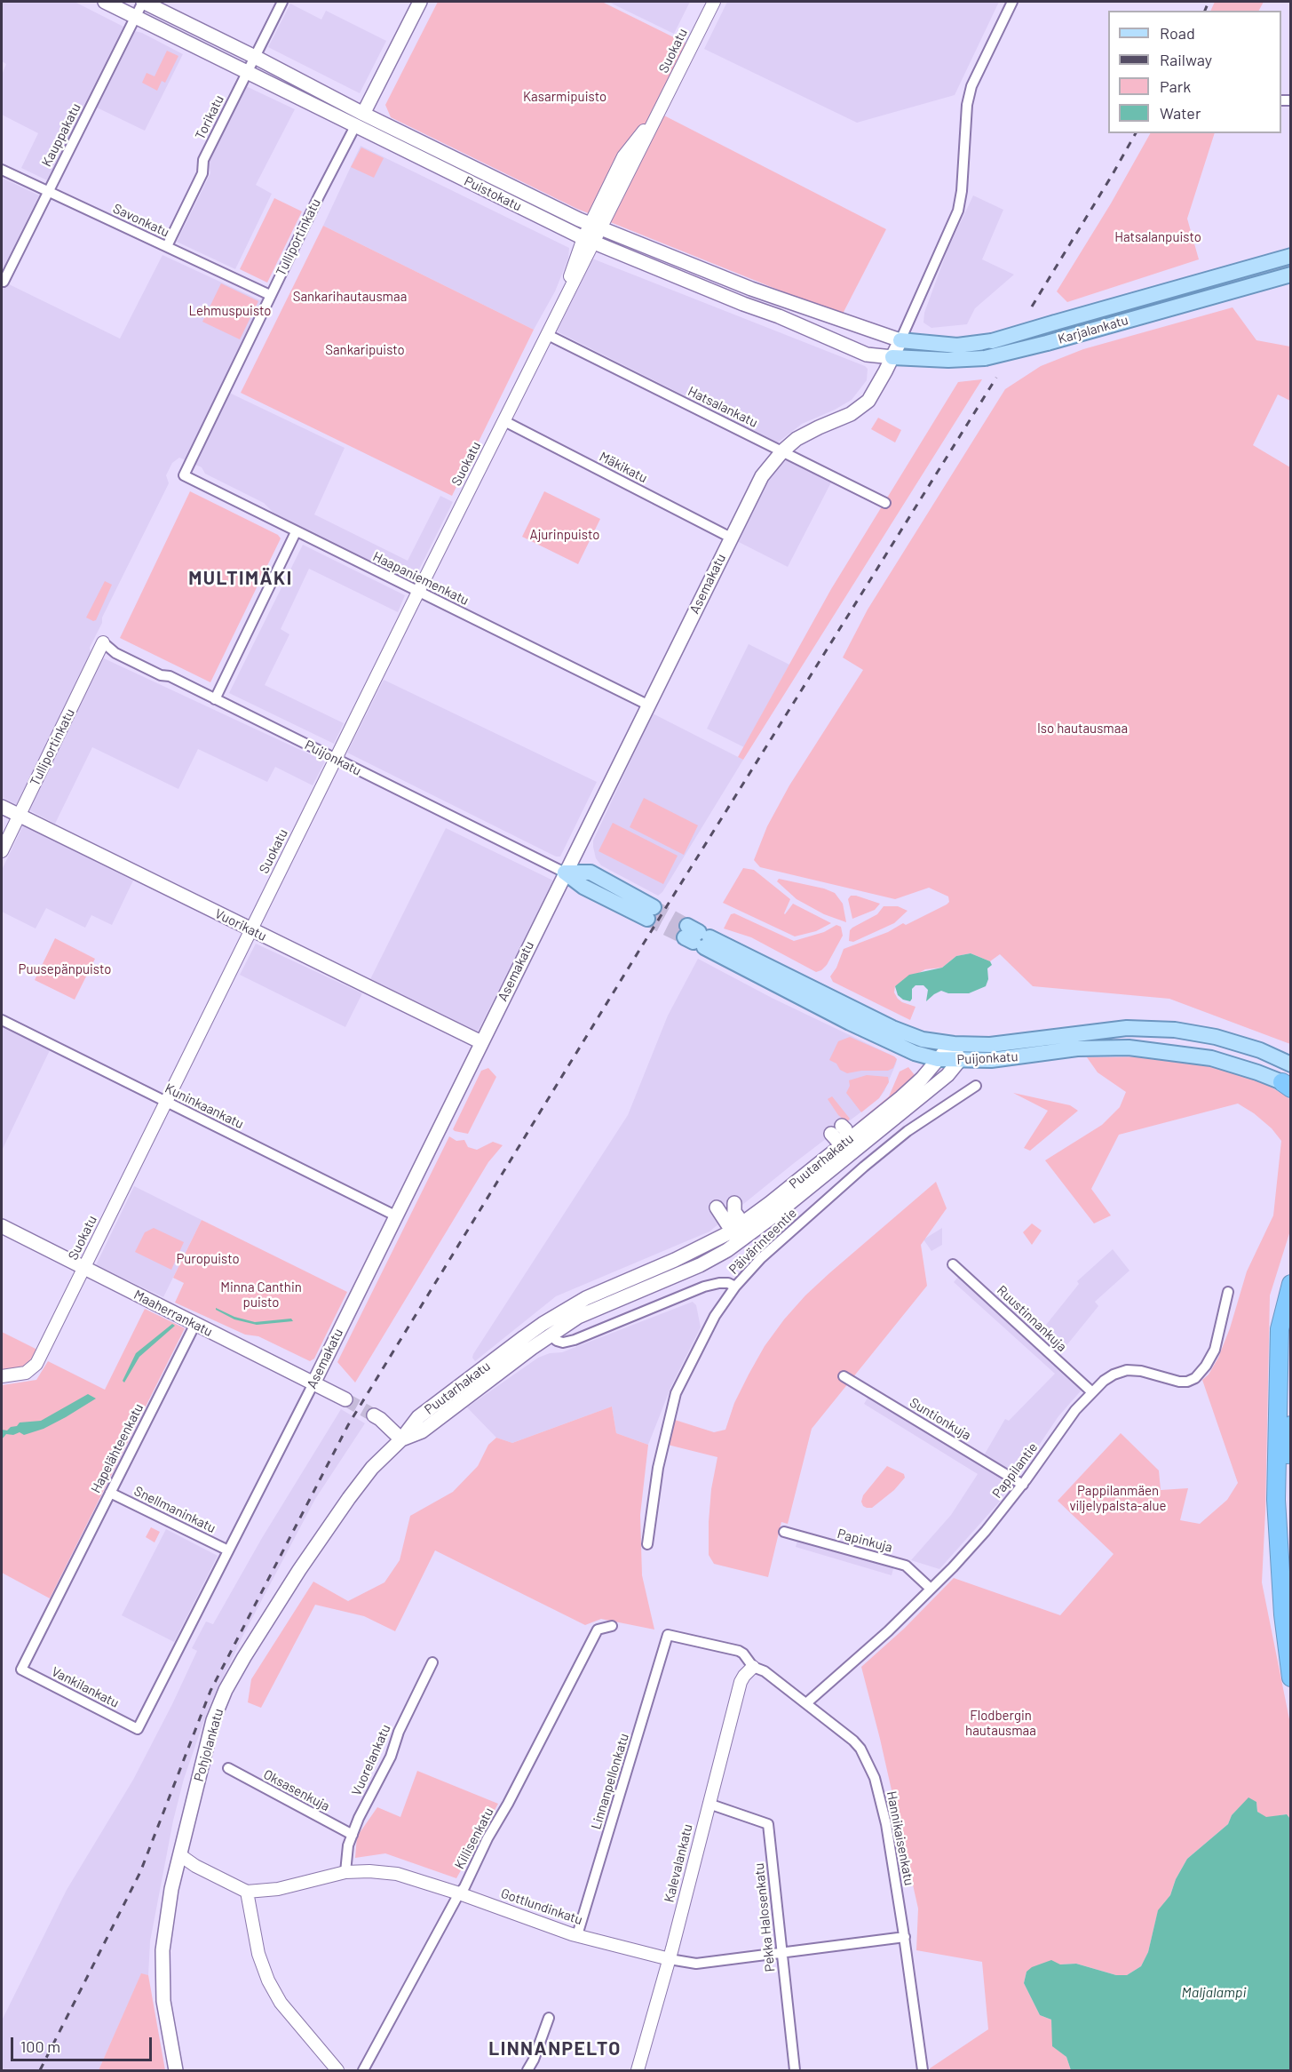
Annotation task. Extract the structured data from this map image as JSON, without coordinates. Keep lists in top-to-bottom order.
{
  "streets": {
    "main road": [
      "Puistokatu",
      "Tulliportinkatu",
      "Karjalankatu",
      "Asemakatu",
      "Puijonkatu",
      "Vuorikatu",
      "Puutarhakatu",
      "Maaherrankatu",
      "Pohjolankatu"
    ],
    "street": [
      "Suokatu",
      "Torikatu",
      "Kauppakatu",
      "Savonkatu",
      "Hatsalankatu",
      "Mäkikatu",
      "Haapaniemenkatu",
      "Kuninkaankatu",
      "Päivärinteentie",
      "Ruustinnankuja",
      "Suntionkuja",
      "Hapelähteenkatu",
      "Pappilantie",
      "Snellmaninkatu",
      "Papinkuja",
      "Vankilankatu",
      "Vuorelankatu",
      "Linnanpellonkatu",
      "Oksasenkuja",
      "Killisenkatu",
      "Hannikaisenkatu",
      "Kalevalankatu",
      "Gottlundinkatu",
      "Pekka Halosenkatu"
    ]
  },
  "crossings": [
    ["Suokatu", "Puistokatu"],
    ["Suokatu", "Hatsalankatu"],
    ["Suokatu", "Mäkikatu"],
    ["Suokatu", "Haapaniemenkatu"],
    ["Suokatu", "Puijonkatu"],
    ["Suokatu", "Vuorikatu"],
    ["Suokatu", "Kuninkaankatu"],
    ["Suokatu", "Maaherrankatu"],
    ["Torikatu", "Puistokatu"],
    ["Torikatu", "Savonkatu"],
    ["Kauppakatu", "Puistokatu"],
    ["Kauppakatu", "Savonkatu"],
    ["Puistokatu", "Tulliportinkatu"],
    ["Puistokatu", "Karjalankatu"],
    ["Puistokatu", "Asemakatu"],
    ["Savonkatu", "Tulliportinkatu"],
    ["Tulliportinkatu", "Haapaniemenkatu"],
    ["Tulliportinkatu", "Puijonkatu"],
    ["Tulliportinkatu", "Vuorikatu"],
    ["Karjalankatu", "Asemakatu"],
    ["Hatsalankatu", "Asemakatu"],
    ["Mäkikatu", "Asemakatu"],
    ["Haapaniemenkatu", "Asemakatu"],
    ["Asemakatu", "Puijonkatu"],
    ["Asemakatu", "Vuorikatu"],
    ["Asemakatu", "Kuninkaankatu"],
    ["Asemakatu", "Maaherrankatu"],
    ["Asemakatu", "Snellmaninkatu"],
    ["Asemakatu", "Vankilankatu"],
    ["Puijonkatu", "Puutarhakatu"],
    ["Puutarhakatu", "Pohjolankatu"],
    ["Maaherrankatu", "Hapelähteenkatu"],
    ["Ruustinnankuja", "Pappilantie"],
    ["Suntionkuja", "Pappilantie"],
    ["Hapelähteenkatu", "Snellmaninkatu"],
    ["Hapelähteenkatu", "Vankilankatu"],
    ["Pappilantie", "Papinkuja"],
    ["Pappilantie", "Hannikaisenkatu"],
    ["Vuorelankatu", "Oksasenkuja"],
    ["Vuorelankatu", "Gottlundinkatu"],
    ["Linnanpellonkatu", "Hannikaisenkatu"],
    ["Linnanpellonkatu", "Gottlundinkatu"],
    ["Killisenkatu", "Gottlundinkatu"],
    ["Hannikaisenkatu", "Kalevalankatu"],
    ["Hannikaisenkatu", "Gottlundinkatu"],
    ["Kalevalankatu", "Gottlundinkatu"],
    ["Kalevalankatu", "Pekka Halosenkatu"],
    ["Gottlundinkatu", "Pekka Halosenkatu"]
  ],
  "districts": ["MULTIMÄKI", "LINNANPELTO"],
  "water": ["Maljalampi"],
  "parks": [
    "Kasarmipuisto",
    "Hatsalanpuisto",
    "Sankarihautausmaa",
    "Lehmuspuisto",
    "Sankaripuisto",
    "Ajurinpuisto",
    "Iso hautausmaa",
    "Puusepänpuisto",
    "Puropuisto",
    "Minna Canthin puisto",
    "Pappilanmäen viljelypalsta-alue",
    "Flodbergin hautausmaa"
  ],
  "legend": [
    "Road",
    "Railway",
    "Park",
    "Water"
  ],
  "scale_bar": "100 m"
}
